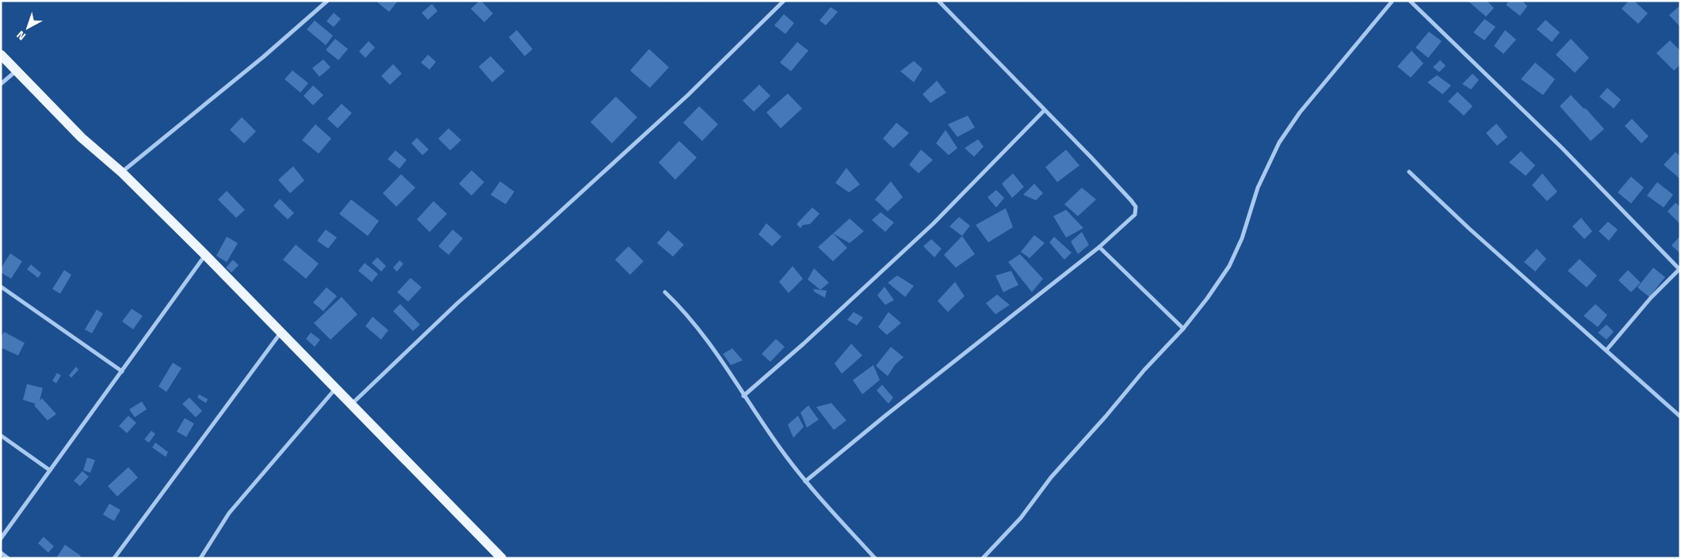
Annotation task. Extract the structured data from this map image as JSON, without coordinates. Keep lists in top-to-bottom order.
{
  "north": "bottom left"
}
